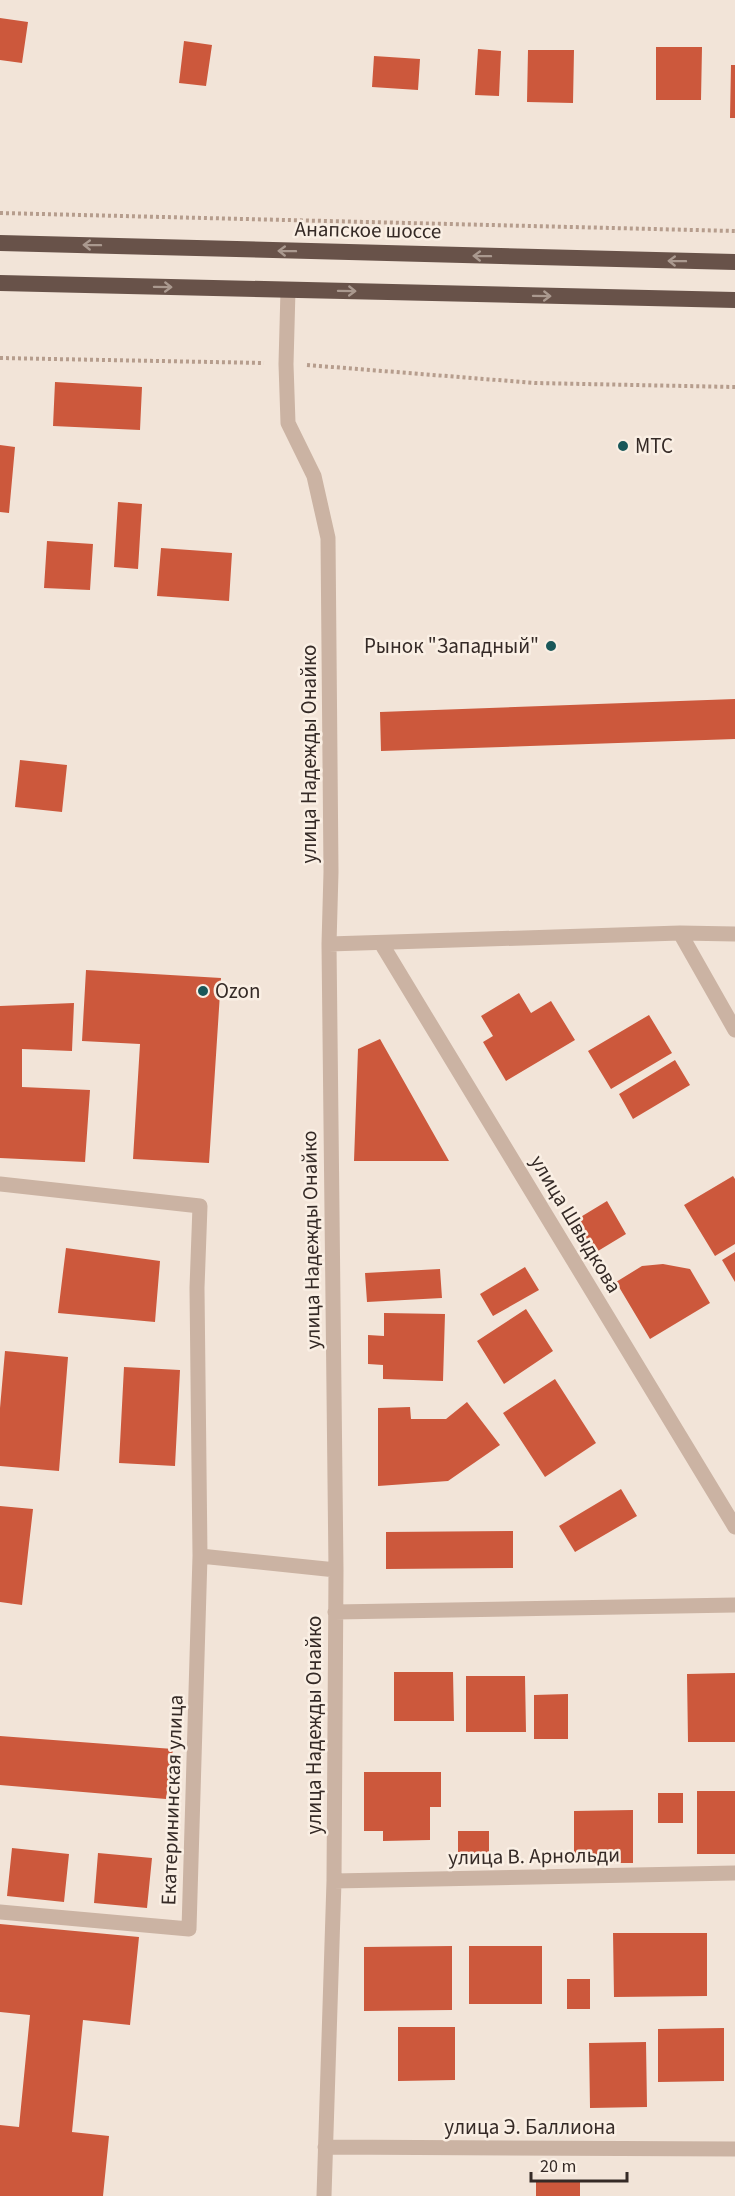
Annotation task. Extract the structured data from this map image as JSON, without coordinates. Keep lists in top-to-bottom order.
{
  "streets": {
    "highway": ["Анапское шоссе"],
    "street": [
      "улица Надежды Онайко",
      "улица Швыдкова",
      "Екатерининская улица",
      "улица В. Арнольди",
      "улица Э. Баллиона"
    ]
  },
  "crossings": [
    ["улица Надежды Онайко", "улица В. Арнольди"],
    ["улица Надежды Онайко", "улица Э. Баллиона"]
  ],
  "places": ["МТС", "Рынок \"Западный\"", "Ozon"],
  "scale_bar": "20 m"
}
